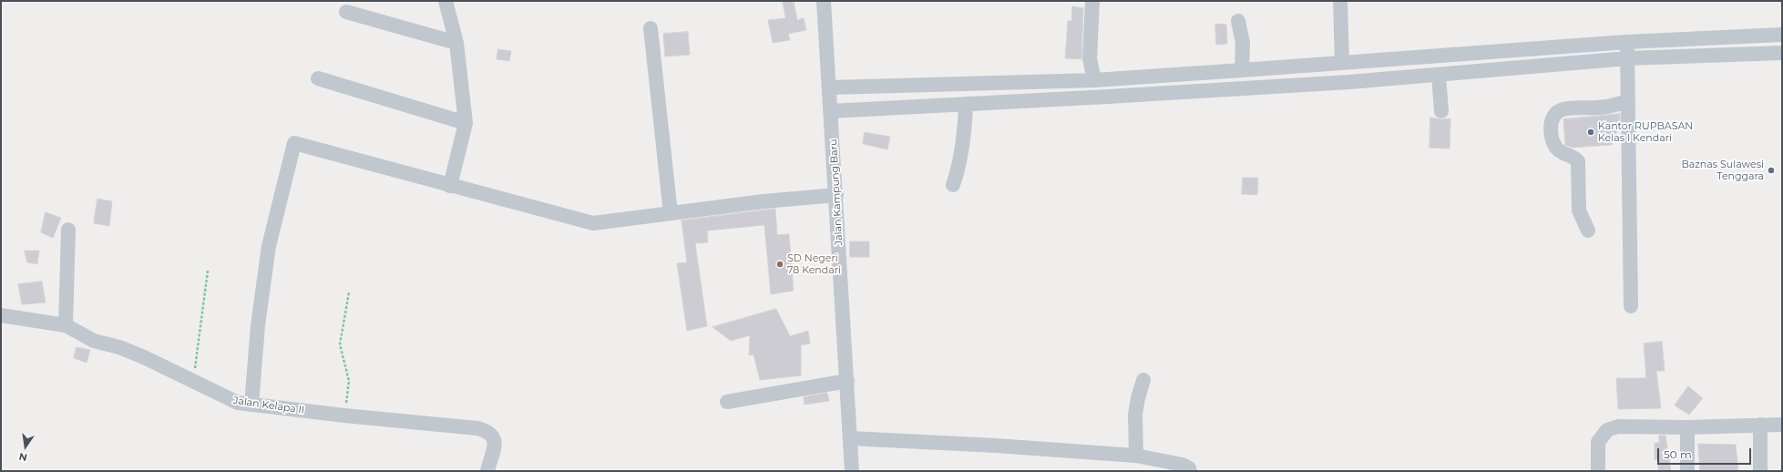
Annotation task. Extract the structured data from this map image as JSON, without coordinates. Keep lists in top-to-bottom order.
{
  "streets": {
    "street": ["Jalan Kampung Baru", "Jalan Kelapa II"]
  },
  "places": ["Kantor RUPBASAN Kelas I Kendari", "Baznas Sulawesi Tenggara", "SD Negeri 78 Kendari"],
  "scale_bar": "50 m",
  "north": "bottom"
}
